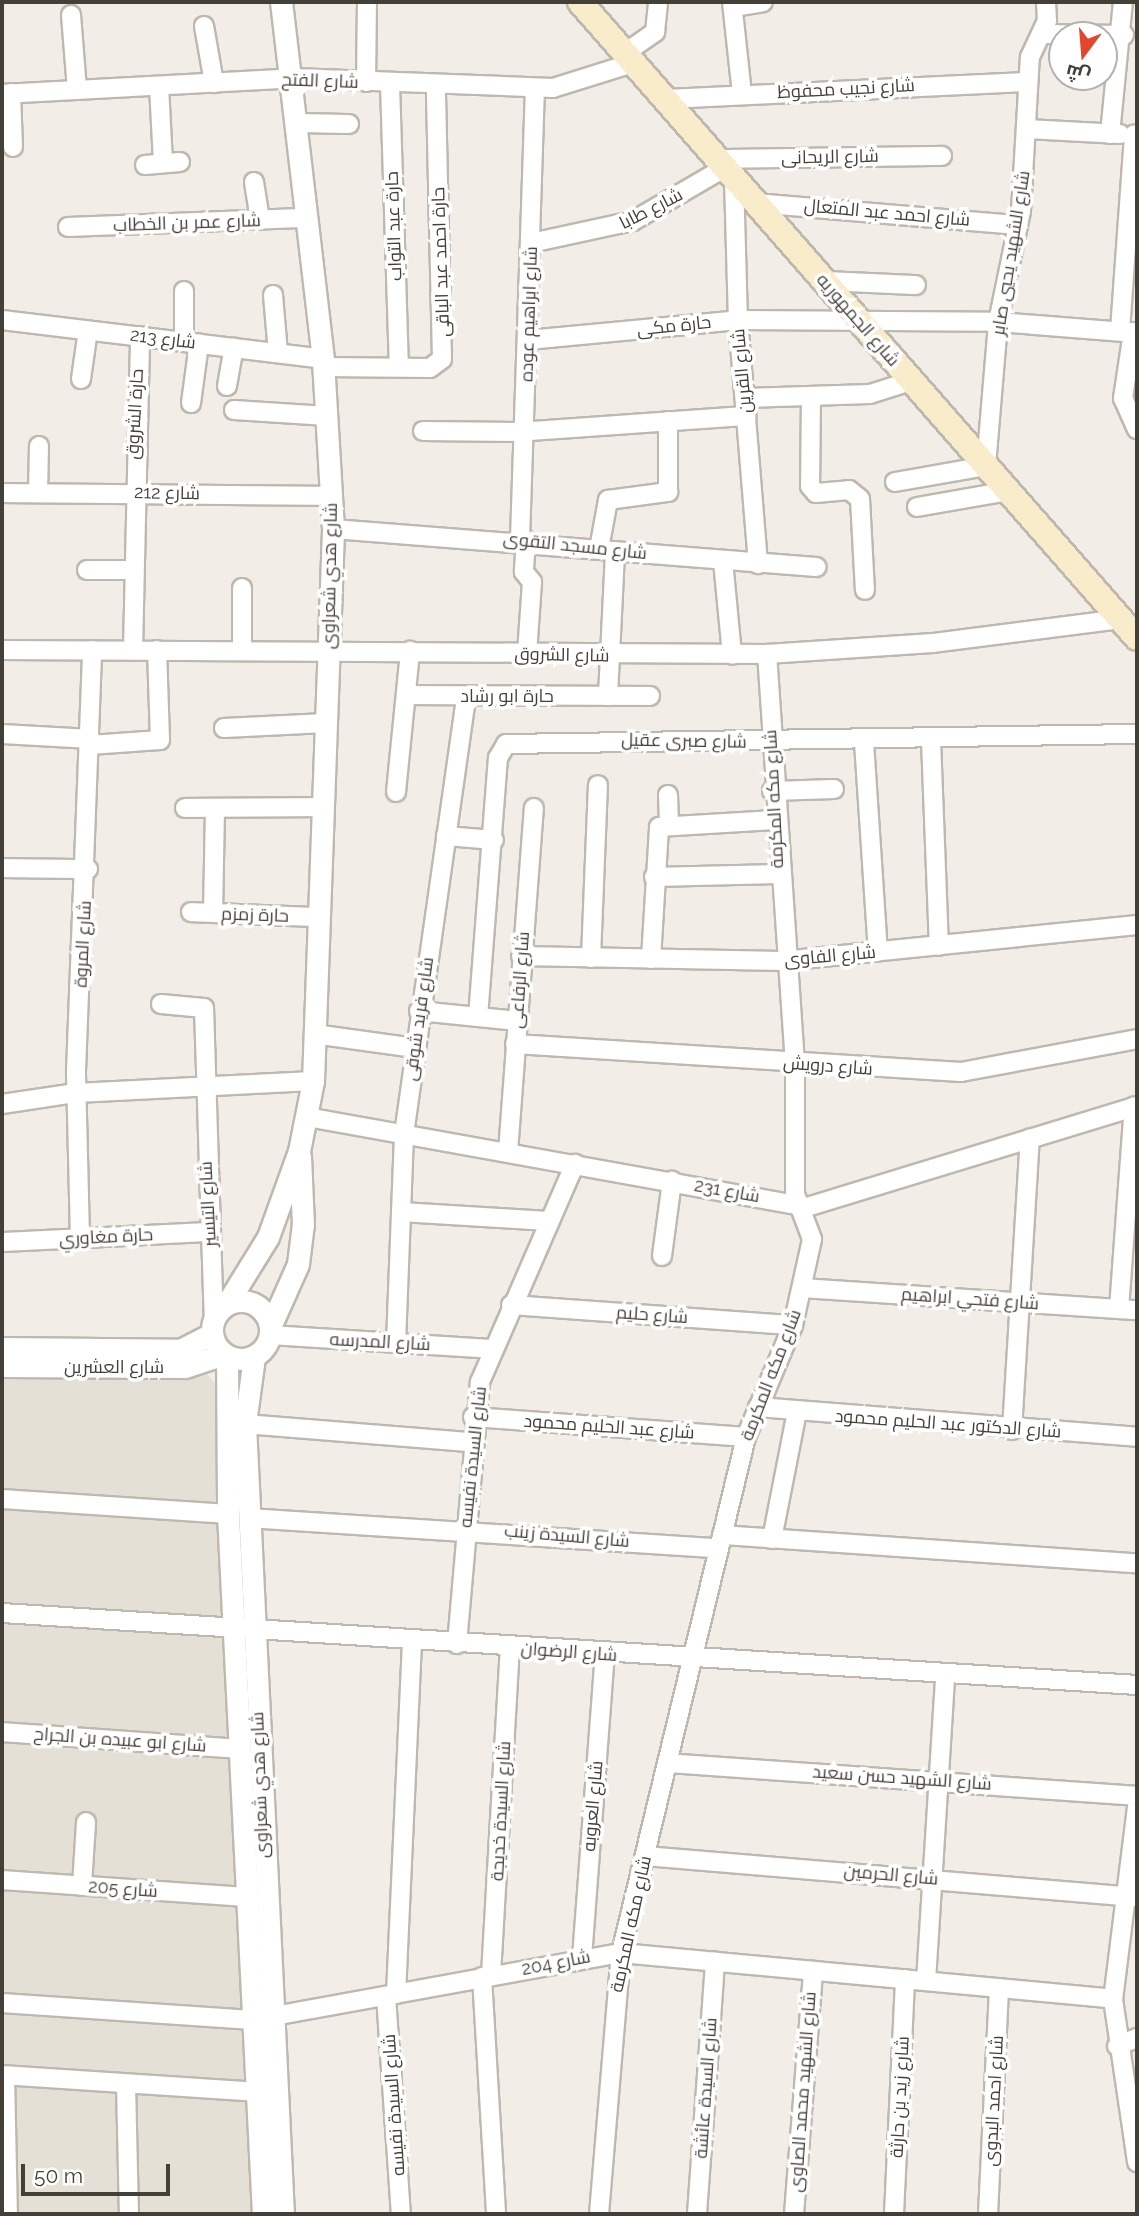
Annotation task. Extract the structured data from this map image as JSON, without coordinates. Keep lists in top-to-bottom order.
{
  "streets": {
    "main road": ["شارع الجمهوريه"],
    "street": [
      "شارع الفتح",
      "شارع نجيب محفوظ",
      "شارع الريحانى",
      "شارع طابا",
      "شارع احمد عبد المتعال",
      "شارع عمر بن الخطاب",
      "حارة عبد التواب",
      "شارع الشهيد يحيي صابر",
      "حارة احمد عبد الباقى",
      "شارع ابراهيم عوده",
      "حارة مكى",
      "شارع 213",
      "شارع القرين",
      "حارة الشروق",
      "شارع 212",
      "شارع مسجد التقوى",
      "شارع هدي شعراوى",
      "شارع الشروق",
      "حارة ابو رشاد",
      "شارع صبرى عقيل",
      "شارع مكه المكرمة",
      "حارة زمزم",
      "شارع المروة",
      "شارع الفاوى",
      "شارع الرفاعى",
      "شارع فريد شوقى",
      "شارع درويش",
      "شارع 231",
      "شارع التيسير",
      "حارة مغاوري",
      "شارع فتحي ابراهيم",
      "شارع حليم",
      "شارع المدرسه",
      "شارع العشرين",
      "شارع الدكتور عبد الحليم محمود",
      "شارع عبد الحليم محمود",
      "شارع السيدة نفيسه",
      "شارع السيدة زينب",
      "شارع الرضوان",
      "شارع ابو عبيده بن الجراح",
      "شارع الشهيد حسن سعيد",
      "شارع العروبه",
      "شارع السيدة خديجة",
      "شارع الحرمين",
      "شارع 205",
      "شارع 204",
      "شارع السيدة عائشة",
      "شارع الشهيد محمد الصاوى",
      "شارع زيد بن حارثة",
      "شارع احمد البدوى"
    ]
  },
  "crossings": [
    ["شارع الفتح", "حارة عبد التواب"],
    ["شارع الفتح", "حارة احمد عبد الباقى"],
    ["شارع الفتح", "شارع ابراهيم عوده"],
    ["شارع الفتح", "شارع الجمهوريه"],
    ["شارع الفتح", "شارع هدي شعراوى"],
    ["شارع نجيب محفوظ", "شارع الشهيد يحيي صابر"],
    ["شارع نجيب محفوظ", "شارع الجمهوريه"],
    ["شارع الريحانى", "شارع طابا"],
    ["شارع الريحانى", "شارع الجمهوريه"],
    ["شارع الريحانى", "شارع القرين"],
    ["شارع طابا", "شارع ابراهيم عوده"],
    ["شارع طابا", "شارع الجمهوريه"],
    ["شارع طابا", "شارع القرين"],
    ["شارع احمد عبد المتعال", "شارع الشهيد يحيي صابر"],
    ["شارع احمد عبد المتعال", "شارع الجمهوريه"],
    ["شارع عمر بن الخطاب", "شارع هدي شعراوى"],
    ["حارة عبد التواب", "حارة احمد عبد الباقى"],
    ["شارع الشهيد يحيي صابر", "شارع الجمهوريه"],
    ["شارع الشهيد يحيي صابر", "حارة مكى"],
    ["حارة احمد عبد الباقى", "شارع 213"],
    ["حارة احمد عبد الباقى", "شارع هدي شعراوى"],
    ["شارع ابراهيم عوده", "حارة مكى"],
    ["شارع ابراهيم عوده", "شارع مسجد التقوى"],
    ["شارع ابراهيم عوده", "شارع الشروق"],
    ["شارع الجمهوريه", "حارة مكى"],
    ["شارع الجمهوريه", "شارع القرين"],
    ["شارع الجمهوريه", "شارع الشروق"],
    ["حارة مكى", "شارع القرين"],
    ["شارع 213", "حارة الشروق"],
    ["شارع 213", "شارع هدي شعراوى"],
    ["شارع القرين", "شارع مسجد التقوى"],
    ["حارة الشروق", "شارع 212"],
    ["حارة الشروق", "شارع الشروق"],
    ["شارع 212", "شارع هدي شعراوى"],
    ["شارع مسجد التقوى", "شارع هدي شعراوى"],
    ["شارع هدي شعراوى", "شارع الشروق"],
    ["شارع هدي شعراوى", "حارة زمزم"],
    ["شارع هدي شعراوى", "شارع 231"],
    ["شارع هدي شعراوى", "شارع التيسير"],
    ["شارع هدي شعراوى", "شارع المدرسه"],
    ["شارع هدي شعراوى", "شارع العشرين"],
    ["شارع هدي شعراوى", "شارع السيدة زينب"],
    ["شارع هدي شعراوى", "شارع الرضوان"],
    ["شارع هدي شعراوى", "شارع ابو عبيده بن الجراح"],
    ["شارع هدي شعراوى", "شارع 205"],
    ["شارع هدي شعراوى", "شارع 204"],
    ["شارع الشروق", "شارع مكه المكرمة"],
    ["شارع الشروق", "شارع المروة"],
    ["حارة ابو رشاد", "شارع فريد شوقى"],
    ["شارع صبرى عقيل", "شارع مكه المكرمة"],
    ["شارع مكه المكرمة", "شارع الفاوى"],
    ["شارع مكه المكرمة", "شارع درويش"],
    ["شارع مكه المكرمة", "شارع 231"],
    ["شارع مكه المكرمة", "شارع فتحي ابراهيم"],
    ["شارع مكه المكرمة", "شارع حليم"],
    ["شارع مكه المكرمة", "شارع الدكتور عبد الحليم محمود"],
    ["شارع مكه المكرمة", "شارع عبد الحليم محمود"],
    ["شارع مكه المكرمة", "شارع السيدة زينب"],
    ["شارع مكه المكرمة", "شارع الرضوان"],
    ["شارع مكه المكرمة", "شارع الشهيد حسن سعيد"],
    ["شارع مكه المكرمة", "شارع الحرمين"],
    ["شارع مكه المكرمة", "شارع 204"],
    ["شارع المروة", "حارة مغاوري"],
    ["شارع الفاوى", "شارع الرفاعى"],
    ["شارع الرفاعى", "شارع درويش"],
    ["شارع الرفاعى", "شارع 231"],
    ["شارع فريد شوقى", "شارع 231"],
    ["شارع فريد شوقى", "شارع المدرسه"],
    ["شارع 231", "شارع السيدة نفيسه"],
    ["شارع التيسير", "حارة مغاوري"],
    ["شارع التيسير", "شارع العشرين"],
    ["شارع حليم", "شارع السيدة نفيسه"],
    ["شارع المدرسه", "شارع السيدة نفيسه"],
    ["شارع عبد الحليم محمود", "شارع السيدة نفيسه"],
    ["شارع السيدة نفيسه", "شارع السيدة زينب"],
    ["شارع السيدة نفيسه", "شارع الرضوان"],
    ["شارع السيدة نفيسه", "شارع 204"],
    ["شارع الرضوان", "شارع العروبه"],
    ["شارع الرضوان", "شارع السيدة خديجة"],
    ["شارع العروبه", "شارع 204"],
    ["شارع السيدة خديجة", "شارع 204"],
    ["شارع 204", "شارع السيدة عائشة"],
    ["شارع 204", "شارع الشهيد محمد الصاوى"],
    ["شارع 204", "شارع زيد بن حارثة"],
    ["شارع 204", "شارع احمد البدوى"]
  ],
  "scale_bar": "50 m",
  "north": "bottom"
}
